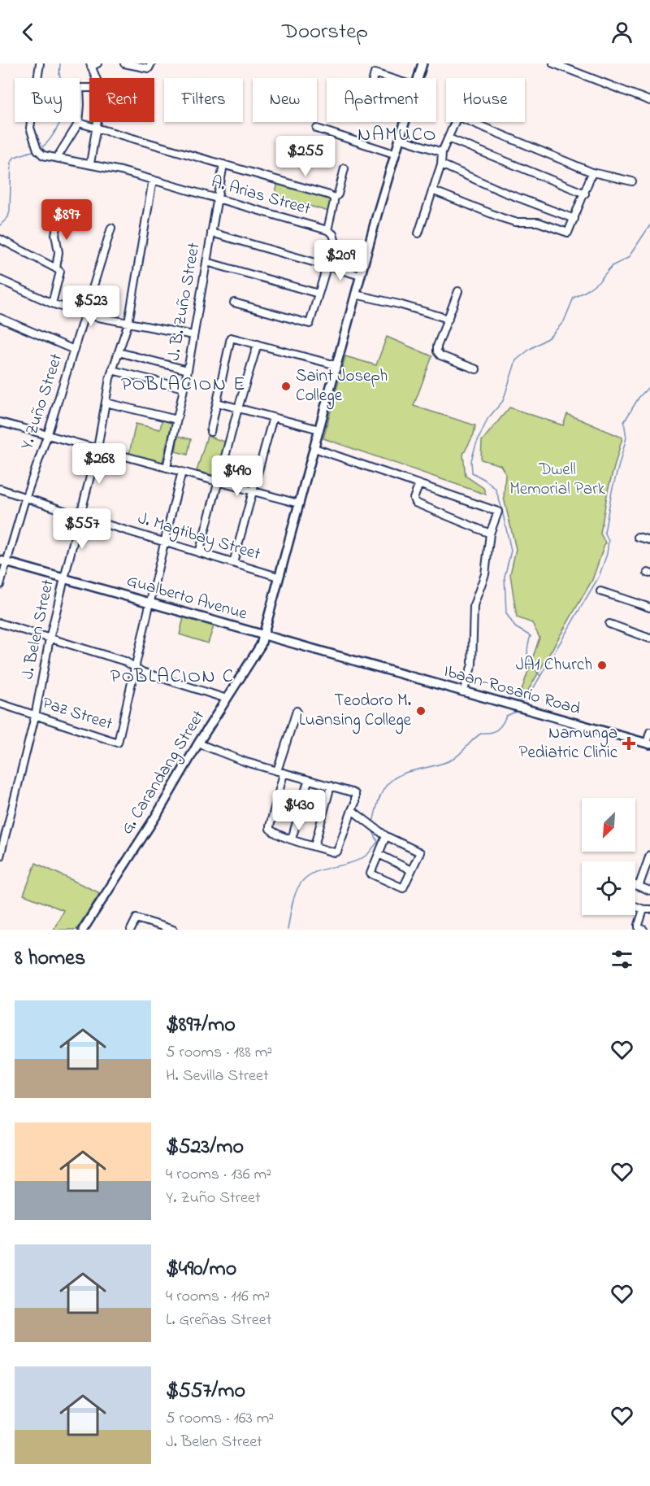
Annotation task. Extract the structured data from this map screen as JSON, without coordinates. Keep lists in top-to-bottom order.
{
  "streets": {
    "main road": ["Gualberto Avenue", "Ibaan-Rosario Road", "G. Carandang Street"],
    "street": [
      "A. Arias Street",
      "J. B. Zuño Street",
      "Y. Zuño Street",
      "J. Magtibay Street",
      "J. Belen Street",
      "Paz Street"
    ]
  },
  "crossings": [
    ["A. Arias Street", "J. B. Zuño Street"],
    ["A. Arias Street", "J. Belen Street"],
    ["Y. Zuño Street", "J. Magtibay Street"],
    ["Y. Zuño Street", "Gualberto Avenue"],
    ["J. Magtibay Street", "J. Belen Street"],
    ["J. Magtibay Street", "G. Carandang Street"],
    ["Gualberto Avenue", "J. Belen Street"],
    ["Gualberto Avenue", "Ibaan-Rosario Road"],
    ["Gualberto Avenue", "G. Carandang Street"],
    ["J. Belen Street", "Paz Street"]
  ],
  "districts": ["NAMUCO", "POBLACION E", "POBLACION C"],
  "parks": ["Dwell Memorial Park"],
  "places": {
    "other": ["Saint Joseph College", "JA1 Church", "Teodoro M. Luansing College"],
    "health": ["Namunga Pediatric Clinic"]
  },
  "north": "bottom left",
  "page": {
    "header": "Doorstep",
    "chip": [
      "Buy",
      "Rent",
      "Filters",
      "New",
      "Apartment",
      "House"
    ],
    "price": [
      "$255",
      "$897",
      "$209",
      "$523",
      "$268",
      "$490",
      "$557",
      "$430"
    ],
    "heading": "8 homes",
    "list": [
      {
        "name": "$897/mo",
        "note": "5 rooms · 188 m² · H. Sevilla Street"
      },
      {
        "name": "$523/mo",
        "note": "4 rooms · 136 m² · Y. Zuño Street"
      },
      {
        "name": "$490/mo",
        "note": "4 rooms · 116 m² · L. Greñas Street"
      },
      {
        "name": "$557/mo",
        "note": "5 rooms · 163 m² · J. Belen Street"
      }
    ]
  }
}
